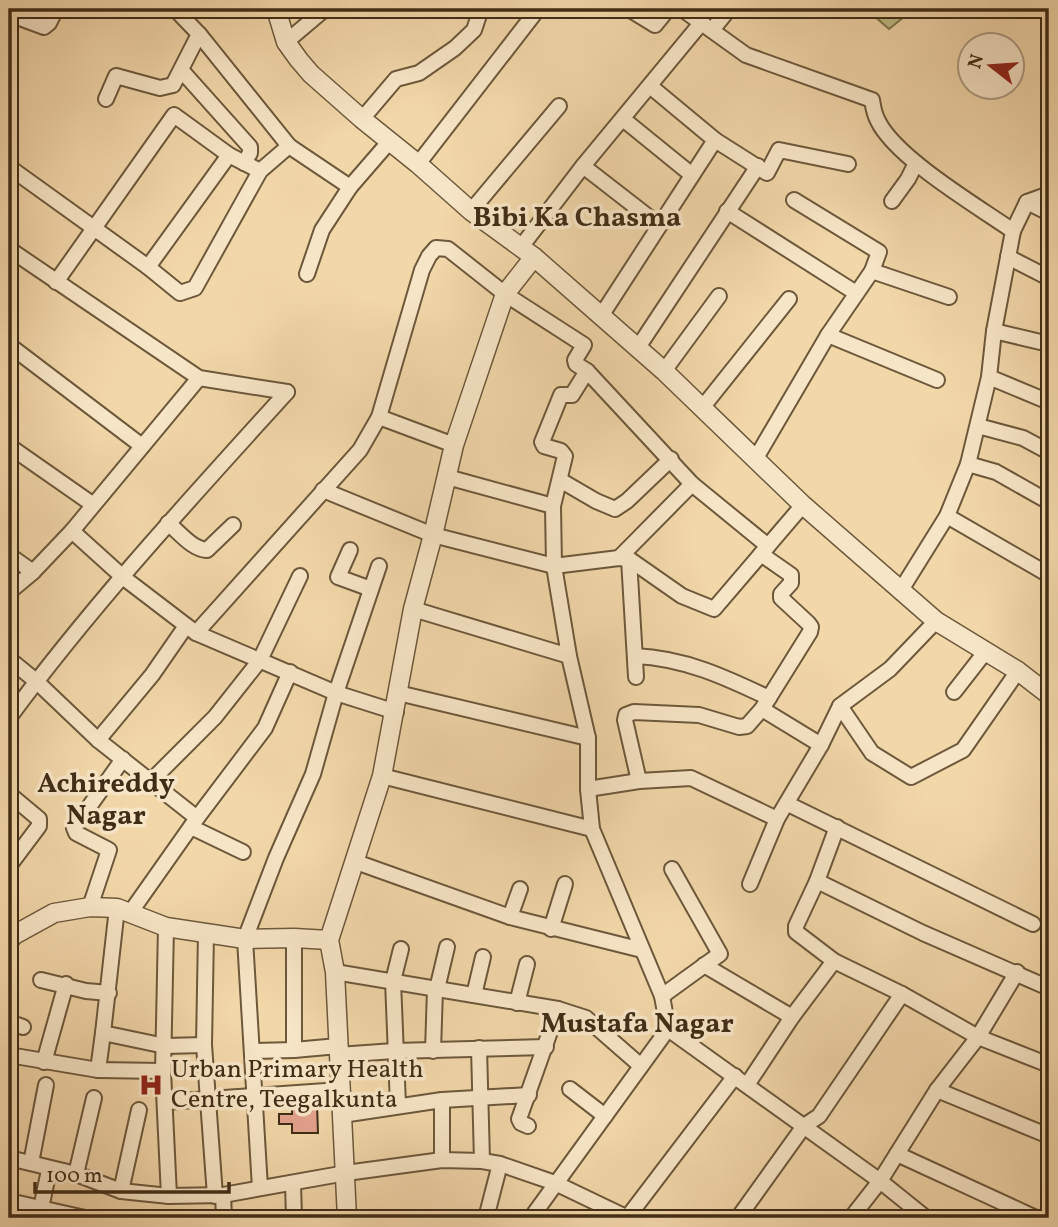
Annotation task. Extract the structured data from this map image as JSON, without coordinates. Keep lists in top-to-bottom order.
{
  "districts": ["Bibi Ka Chasma", "Achireddy Nagar", "Mustafa Nagar"],
  "places": {
    "hospital": ["Urban Primary Health Centre, Teegalkunta"]
  },
  "scale_bar": "100 m",
  "north": "left"
}
